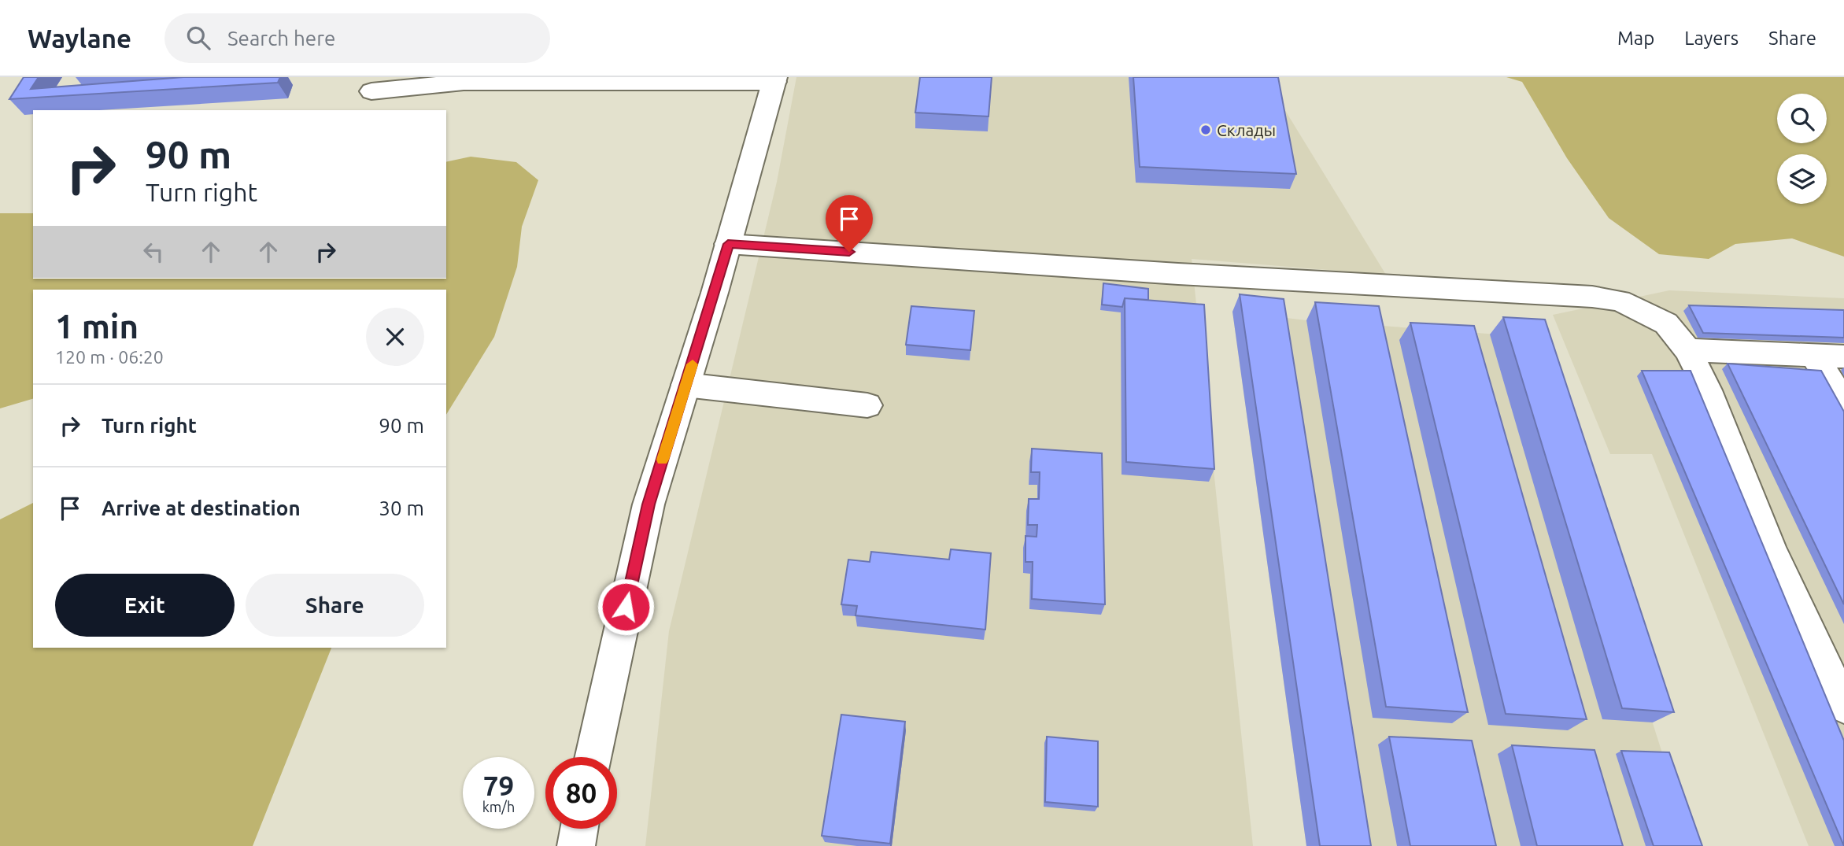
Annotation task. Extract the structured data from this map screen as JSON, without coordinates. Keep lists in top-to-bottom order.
{
  "places": ["Склады"],
  "page": {
    "header": "Waylane",
    "search": "Search here",
    "nav": ["Map", "Layers", "Share"],
    "turn": ["90 m", "Turn right"],
    "heading": ["1 min", "120 m · 06:20"],
    "list": [
      {
        "name": "Turn right",
        "value": "90 m"
      },
      {
        "name": "Arrive at destination",
        "value": "30 m"
      }
    ],
    "buttons": ["Exit", "Share"],
    "speed": "79 km/h",
    "limit": "80"
  }
}
